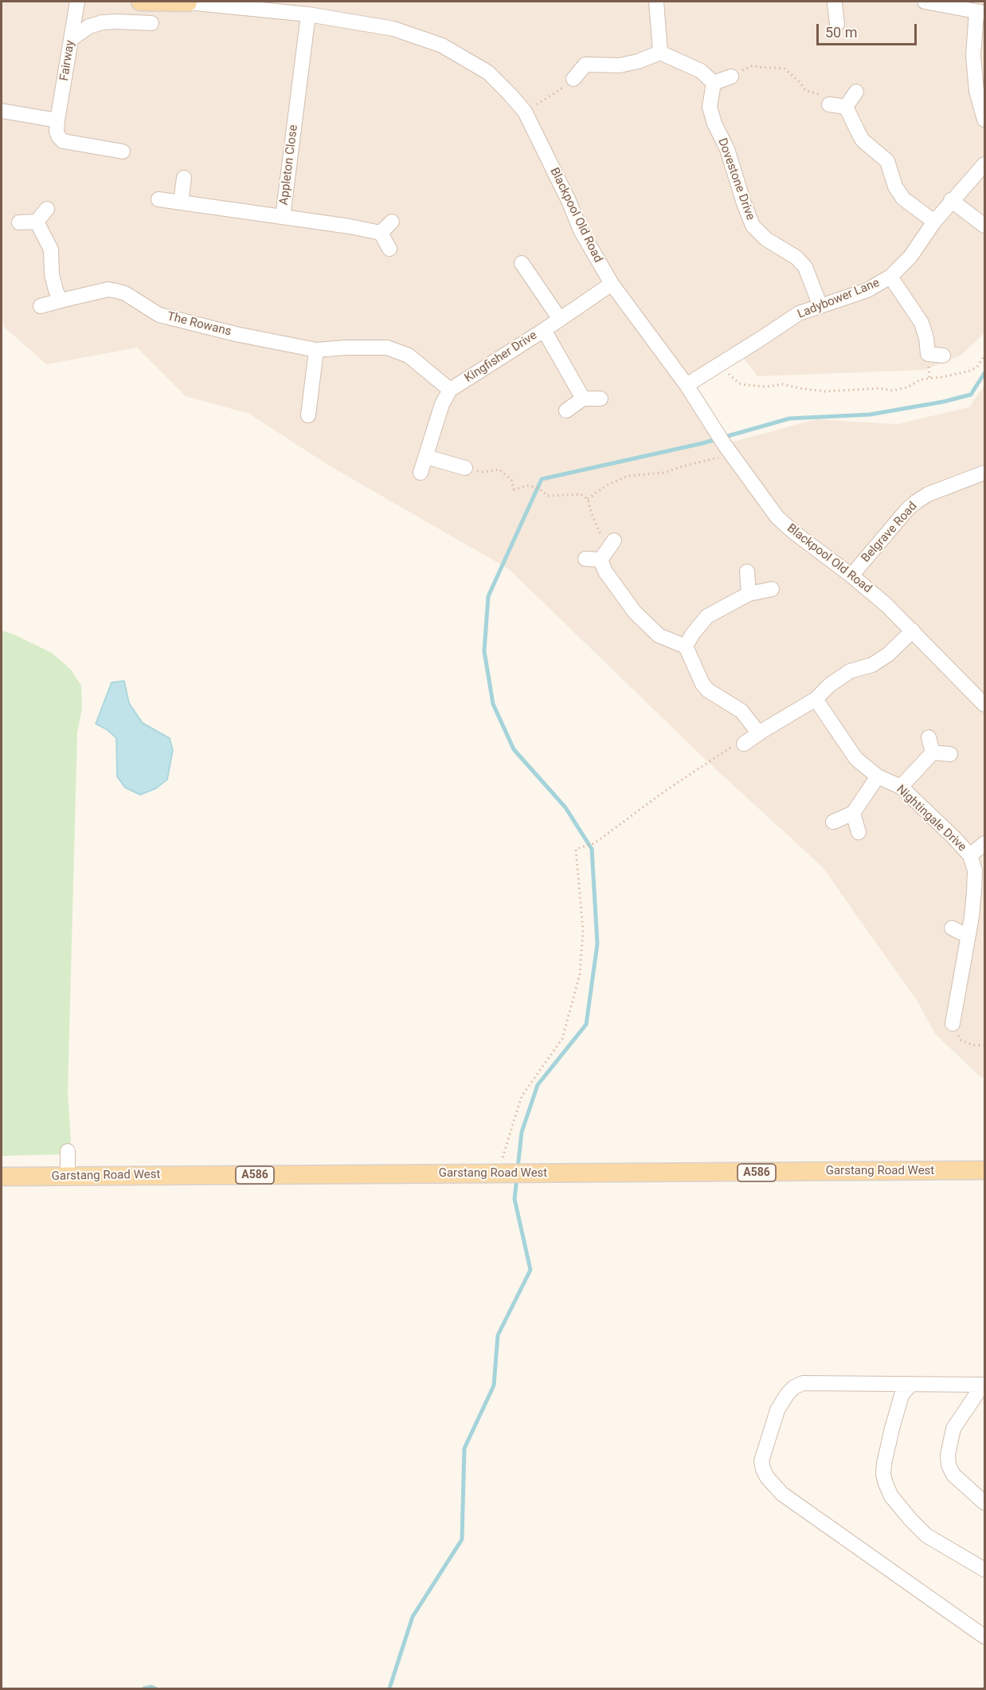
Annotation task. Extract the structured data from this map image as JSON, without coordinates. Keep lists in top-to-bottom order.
{
  "streets": {
    "main road": ["Blackpool Old Road", "Garstang Road West", "A586"],
    "street": [
      "Fairway",
      "Appleton Close",
      "Dovestone Drive",
      "Ladybower Lane",
      "The Rowans",
      "Kingfisher Drive",
      "Belgrave Road",
      "Nightingale Drive"
    ]
  },
  "crossings": [
    ["Appleton Close", "Blackpool Old Road"],
    ["Dovestone Drive", "Ladybower Lane"],
    ["Blackpool Old Road", "Ladybower Lane"],
    ["Blackpool Old Road", "Kingfisher Drive"],
    ["Blackpool Old Road", "Belgrave Road"],
    ["The Rowans", "Kingfisher Drive"]
  ],
  "scale_bar": "50 m"
}
